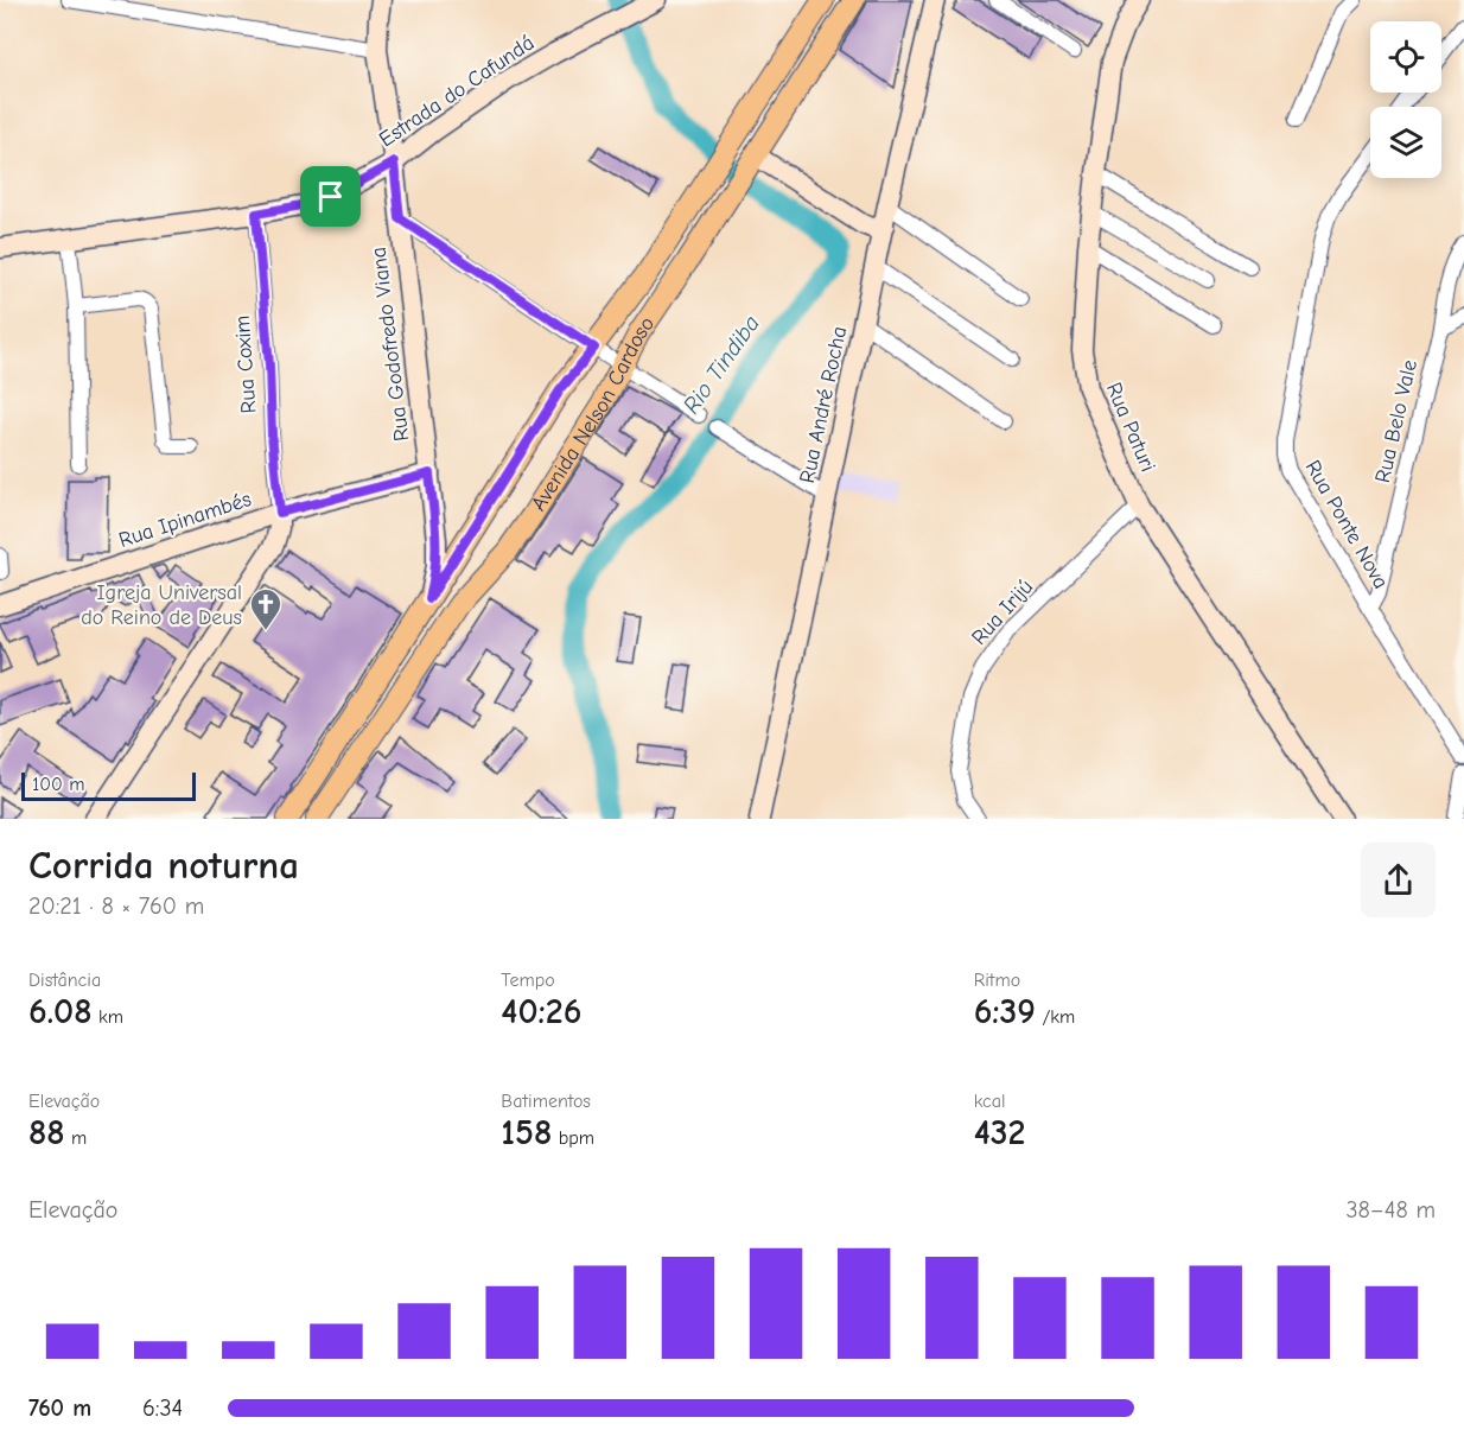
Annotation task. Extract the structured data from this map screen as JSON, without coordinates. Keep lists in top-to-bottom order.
{
  "streets": {
    "main road": [
      "Estrada do Cafundá",
      "Rua Godofredo Viana",
      "Rua André Rocha",
      "Avenida Nelson Cardoso",
      "Rua Paturi",
      "Rua Ipinambés"
    ],
    "street": [
      "Rua Coxim",
      "Rua Belo Vale",
      "Rua Ponte Nova",
      "Rua Irijú"
    ]
  },
  "crossings": [
    ["Estrada do Cafundá", "Rua Godofredo Viana"],
    ["Estrada do Cafundá", "Rua Coxim"],
    ["Rua Godofredo Viana", "Avenida Nelson Cardoso"],
    ["Rua Godofredo Viana", "Rua Ipinambés"],
    ["Rua Coxim", "Rua Ipinambés"],
    ["Rua Belo Vale", "Rua Ponte Nova"],
    ["Rua Paturi", "Rua Irijú"]
  ],
  "water": ["Rio Tindiba"],
  "places": {
    "church": ["Igreja Universal do Reino de Deus"]
  },
  "scale_bar": "100 m",
  "page": {
    "scale": "100 m",
    "heading": ["Corrida noturna", "20:21 · 8 × 760 m"],
    "stats": [
      ["Distância", "6.08 km"],
      ["Tempo", "40:26"],
      ["Ritmo", "6:39 /km"],
      ["Elevação", "88 m"],
      ["Batimentos", "158 bpm"],
      ["kcal", "432"]
    ],
    "chart": ["Elevação", "38–48 m"],
    "list": [
      {
        "name": "760 m",
        "note": "6:34"
      }
    ]
  }
}
